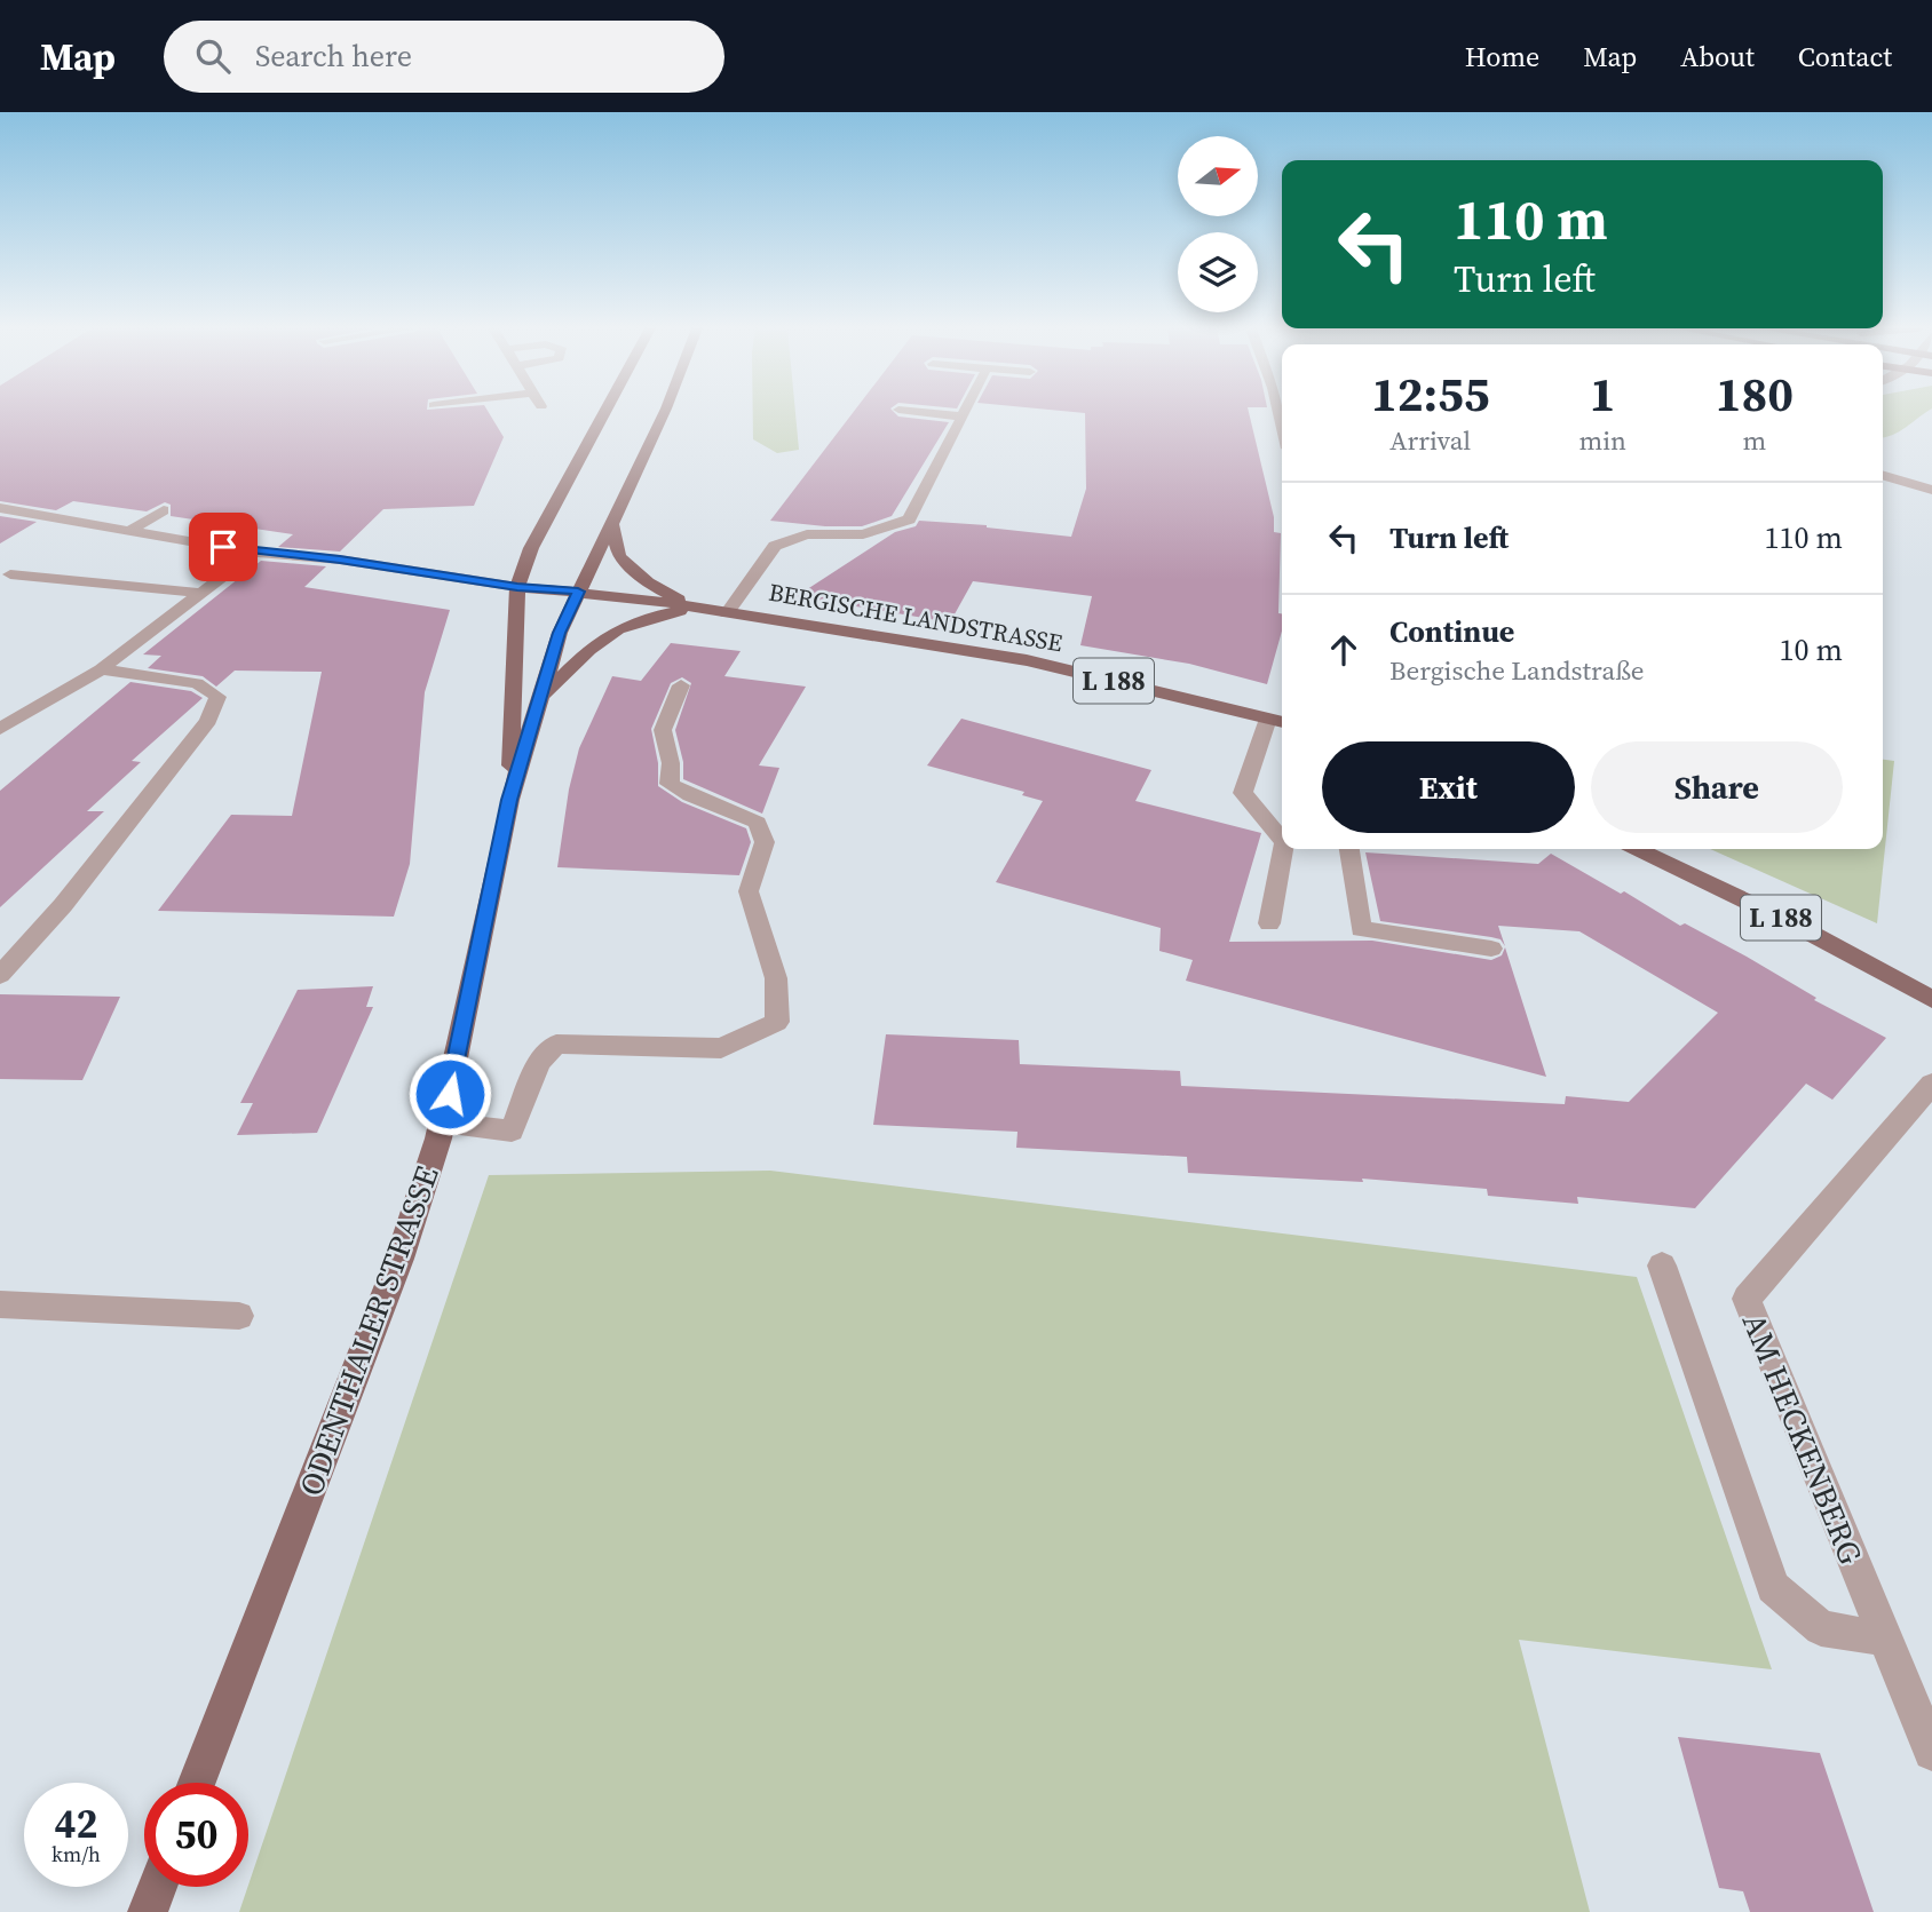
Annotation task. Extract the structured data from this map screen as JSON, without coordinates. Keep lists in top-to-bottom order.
{
  "streets": {
    "main road": ["BERGISCHE LANDSTRASSE", "L 188", "ODENTHALER STRASSE"],
    "street": ["AM HECKENBERG"]
  },
  "crossings": [
    ["BERGISCHE LANDSTRASSE", "L 188"],
    ["BERGISCHE LANDSTRASSE", "ODENTHALER STRASSE"],
    ["L 188", "ODENTHALER STRASSE"]
  ],
  "north": "right",
  "page": {
    "header": "Map",
    "search": "Search here",
    "nav": [
      "Home",
      "Map",
      "About",
      "Contact"
    ],
    "turn": ["110 m", "Turn left"],
    "eta": [
      "12:55",
      "Arrival",
      "1",
      "min",
      "180",
      "m"
    ],
    "list": [
      {
        "name": "Turn left",
        "value": "110 m"
      },
      {
        "name": "Continue",
        "note": "Bergische Landstraße",
        "value": "10 m"
      }
    ],
    "buttons": ["Exit", "Share"],
    "speed": "42 km/h",
    "limit": "50"
  }
}
